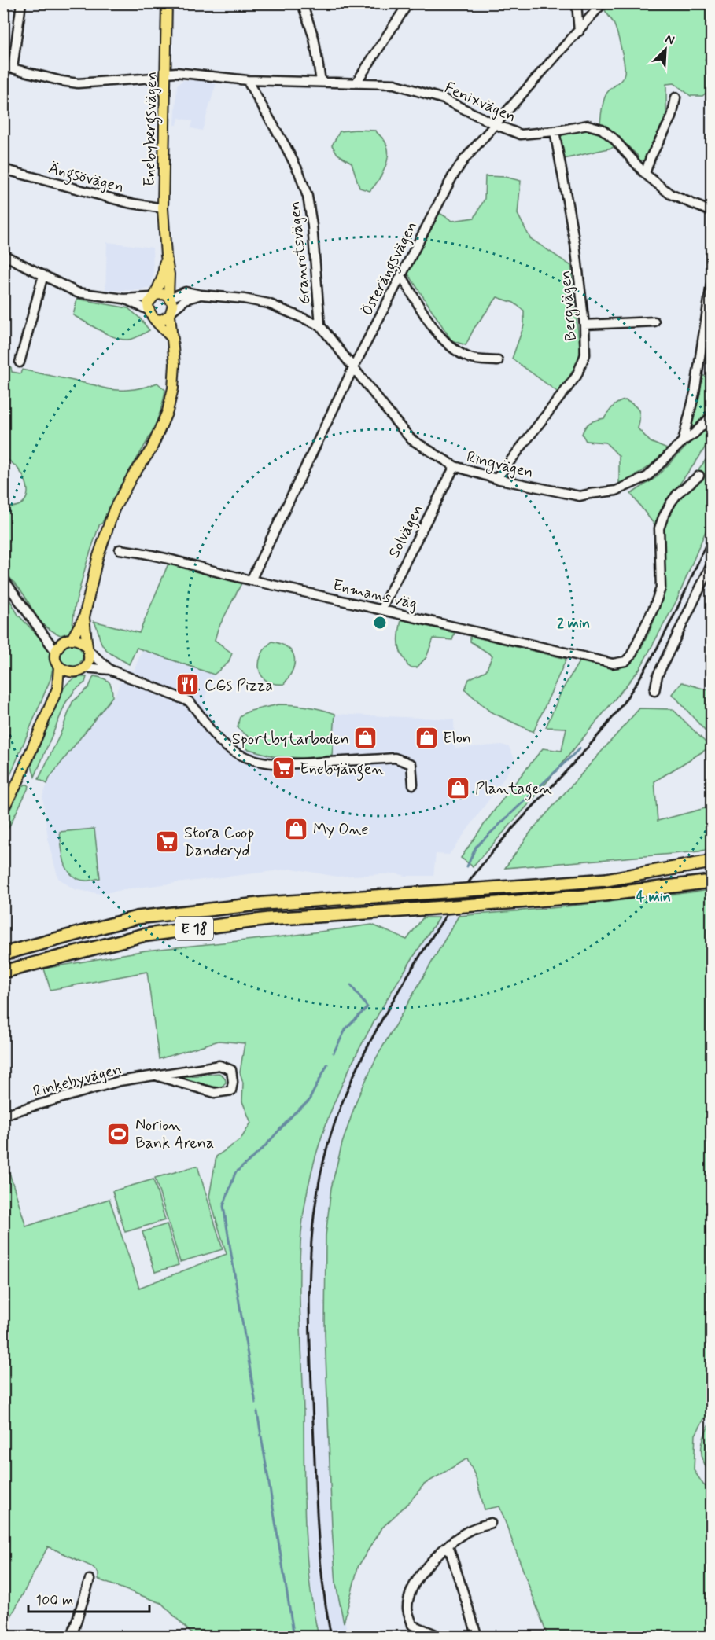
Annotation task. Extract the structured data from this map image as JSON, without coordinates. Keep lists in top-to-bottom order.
{
  "streets": {
    "highway": ["E 18"],
    "main road": ["Enebybergsvägen"],
    "street": [
      "Fenixvägen",
      "Ängsövägen",
      "Granrotsvägen",
      "Österängsvägen",
      "Bergvägen",
      "Ringvägen",
      "Solvägen",
      "Enmans väg",
      "Rinkebyvägen"
    ]
  },
  "crossings": [
    ["Fenixvägen", "Enebybergsvägen"],
    ["Fenixvägen", "Granrotsvägen"],
    ["Fenixvägen", "Österängsvägen"],
    ["Fenixvägen", "Bergvägen"],
    ["Enebybergsvägen", "Ängsövägen"],
    ["Enebybergsvägen", "Ringvägen"],
    ["Granrotsvägen", "Ringvägen"],
    ["Österängsvägen", "Ringvägen"],
    ["Österängsvägen", "Enmans väg"],
    ["Bergvägen", "Ringvägen"],
    ["Ringvägen", "Solvägen"],
    ["Solvägen", "Enmans väg"]
  ],
  "places": {
    "restaurant": ["CGs Pizza"],
    "shop": [
      "Elon",
      "Sportbytarboden",
      "Plantagen",
      "My One"
    ],
    "supermarket": ["Enebyängen", "Stora Coop Danderyd"],
    "sports": ["Norion Bank Arena"]
  },
  "scale_bar": "100 m",
  "north": "top right",
  "rings": ["2 min", "4 min"]
}
